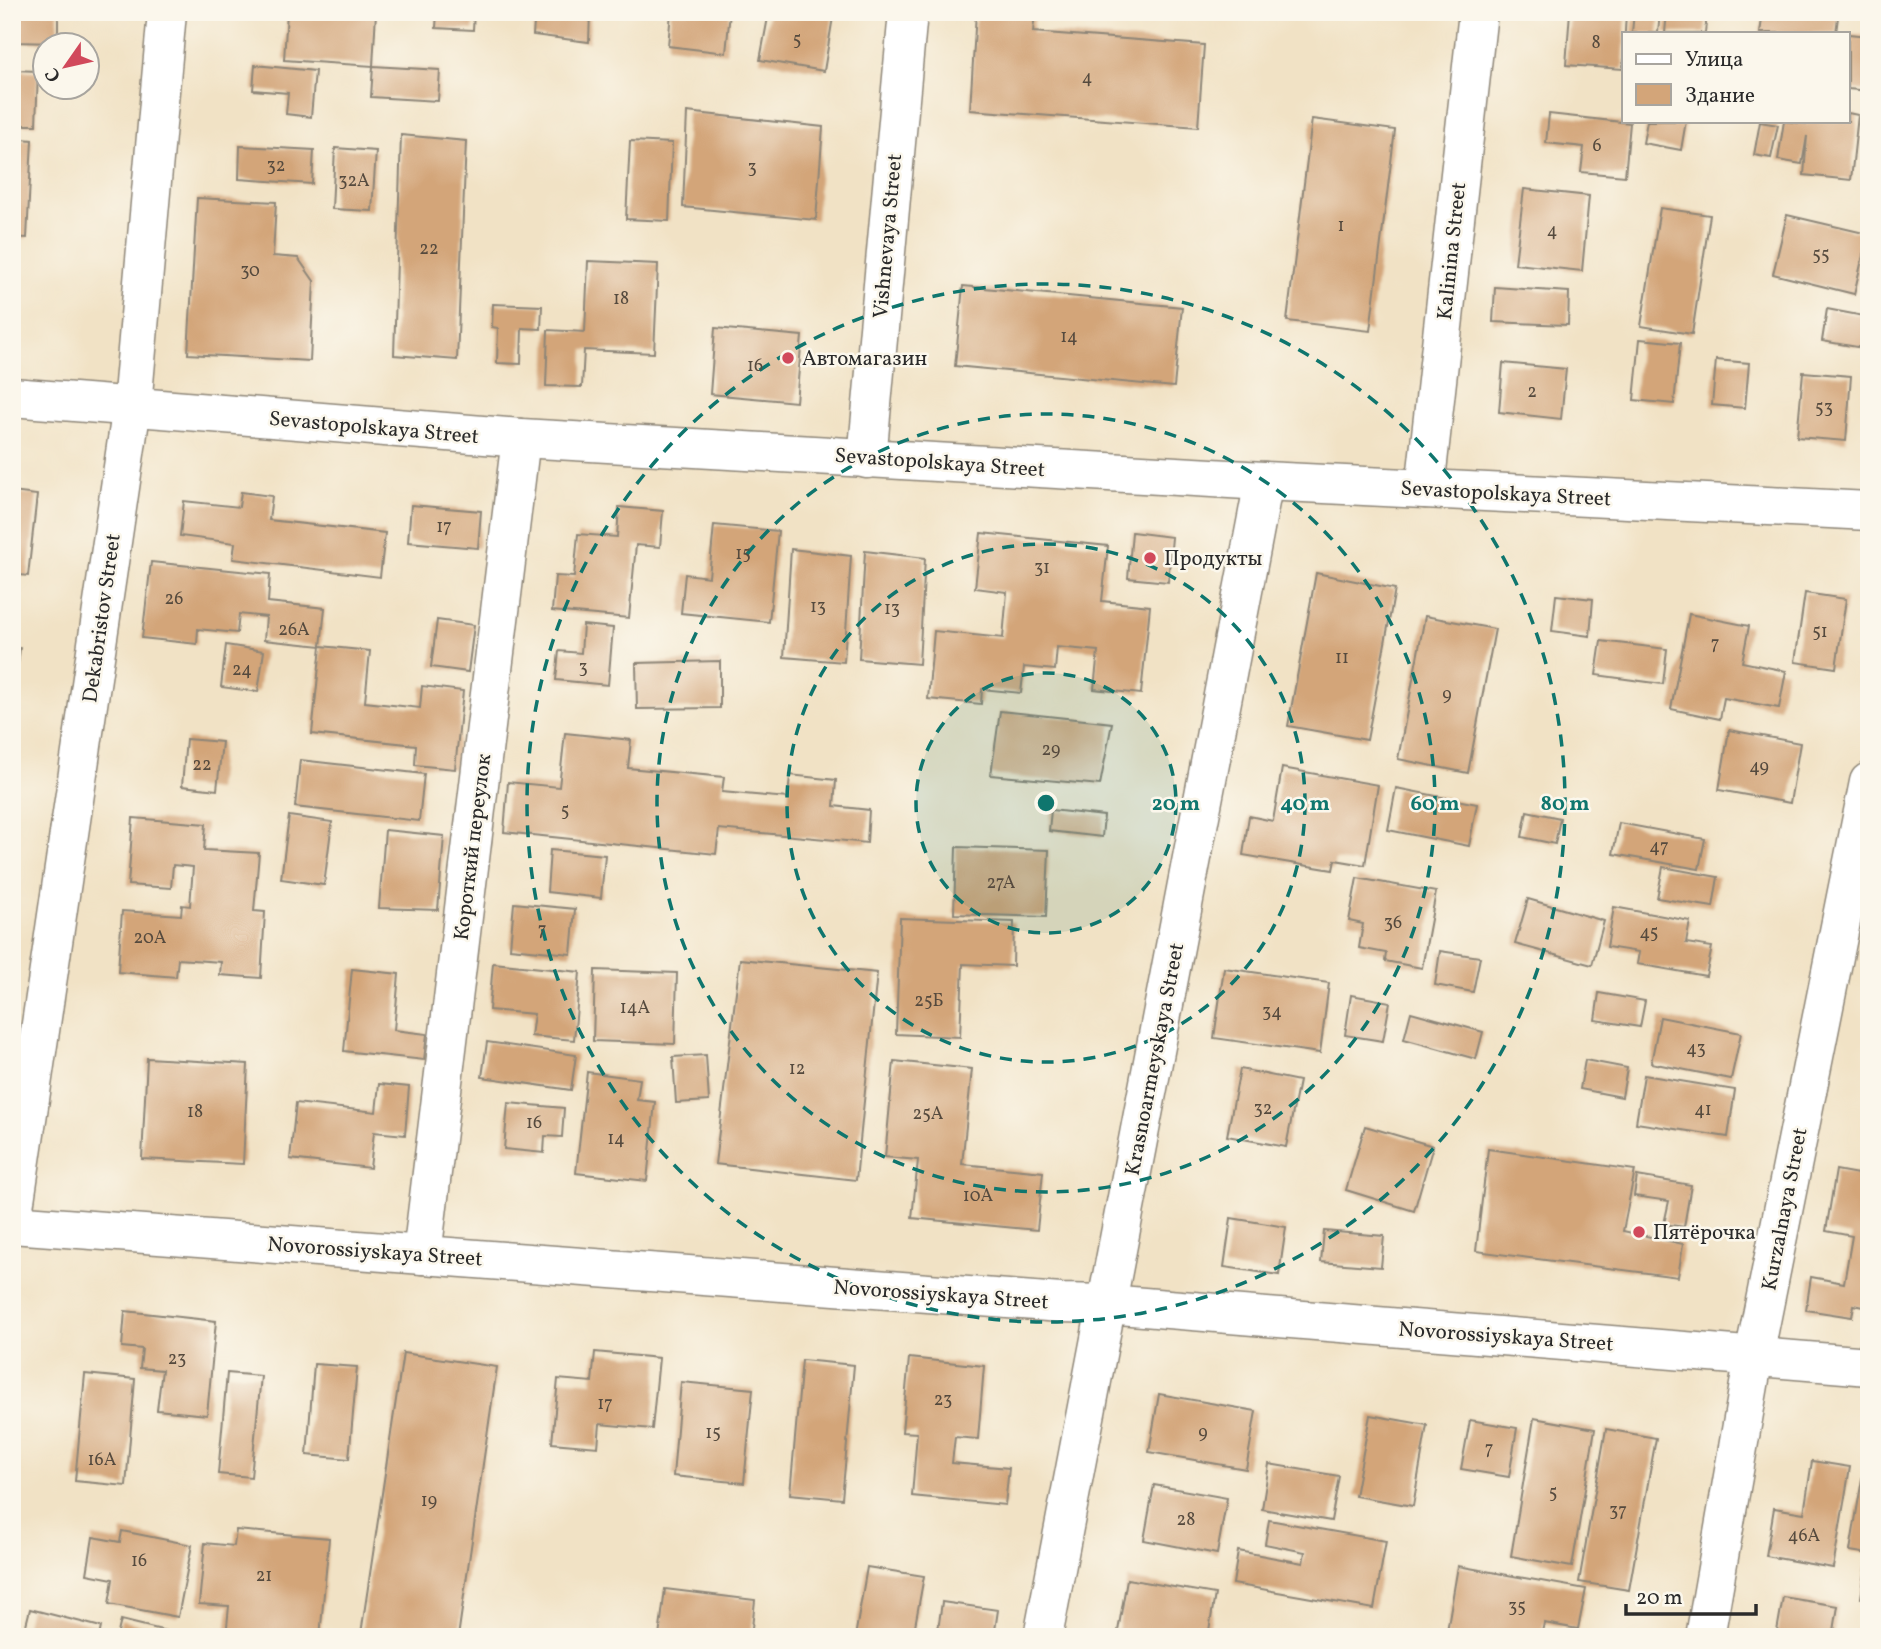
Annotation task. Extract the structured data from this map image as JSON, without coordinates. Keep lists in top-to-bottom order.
{
  "streets": {
    "street": [
      "Vishnevaya Street",
      "Kalinina Street",
      "Sevastopolskaya Street",
      "Dekabristov Street",
      "Короткий переулок",
      "Krasnoarmeyskaya Street",
      "Kurzalnaya Street",
      "Novorossiyskaya Street"
    ]
  },
  "crossings": [
    ["Vishnevaya Street", "Sevastopolskaya Street"],
    ["Kalinina Street", "Sevastopolskaya Street"],
    ["Sevastopolskaya Street", "Dekabristov Street"],
    ["Sevastopolskaya Street", "Короткий переулок"],
    ["Sevastopolskaya Street", "Krasnoarmeyskaya Street"],
    ["Dekabristov Street", "Novorossiyskaya Street"],
    ["Короткий переулок", "Novorossiyskaya Street"],
    ["Krasnoarmeyskaya Street", "Novorossiyskaya Street"],
    ["Kurzalnaya Street", "Novorossiyskaya Street"]
  ],
  "places": ["Автомагазин", "Продукты", "Пятёрочка"],
  "house_numbers": [
    "5",
    "8",
    "4",
    "6",
    "32",
    "3",
    "32А",
    "1",
    "4",
    "22",
    "55",
    "30",
    "18",
    "14",
    "16",
    "2",
    "53",
    "17",
    "15",
    "31",
    "26",
    "13",
    "13",
    "26А",
    "51",
    "7",
    "11",
    "3",
    "24",
    "9",
    "29",
    "22",
    "49",
    "5",
    "47",
    "27А",
    "36",
    "7",
    "45",
    "20А",
    "25Б",
    "14А",
    "34",
    "43",
    "12",
    "32",
    "41",
    "18",
    "25А",
    "16",
    "14",
    "10А",
    "23",
    "23",
    "17",
    "15",
    "9",
    "7",
    "16А",
    "5",
    "19",
    "37",
    "28",
    "46А",
    "16",
    "21",
    "35"
  ],
  "legend": ["Улица", "Здание"],
  "scale_bar": "20 m",
  "north": "bottom left",
  "rings": [
    "20 m",
    "40 m",
    "60 m",
    "80 m"
  ]
}
